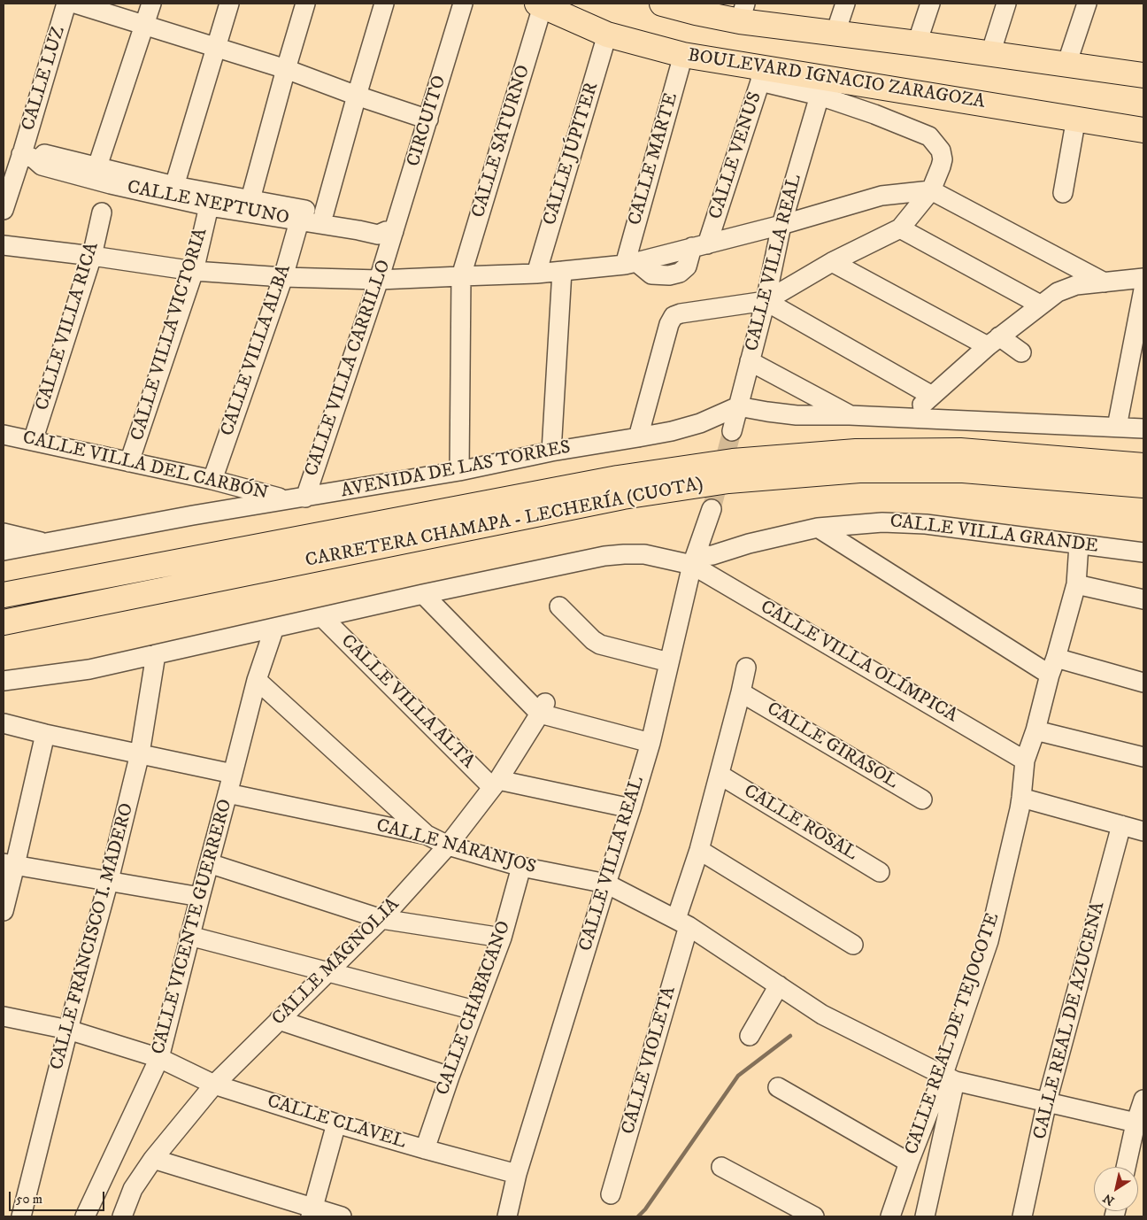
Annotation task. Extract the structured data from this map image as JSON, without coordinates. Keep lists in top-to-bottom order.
{
  "streets": {
    "main road": ["BOULEVARD IGNACIO ZARAGOZA", "CARRETERA CHAMAPA - LECHERÍA (CUOTA)"],
    "street": [
      "CALLE LUZ",
      "CIRCUITO",
      "CALLE SATURNO",
      "CALLE JÚPITER",
      "CALLE VENUS",
      "CALLE MARTE",
      "CALLE NEPTUNO",
      "CALLE VILLA REAL",
      "CALLE VILLA RICA",
      "CALLE VILLA VICTORIA",
      "CALLE VILLA ALBA",
      "CALLE VILLA CARRILLO",
      "CALLE VILLA DEL CARBÓN",
      "AVENIDA DE LAS TORRES",
      "CALLE VILLA GRANDE",
      "CALLE VILLA OLÍMPICA",
      "CALLE VILLA ALTA",
      "CALLE GIRASOL",
      "CALLE ROSAL",
      "CALLE NARANJOS",
      "CALLE VICENTE GUERRERO",
      "CALLE FRANCISCO I. MADERO",
      "CALLE MAGNOLIA",
      "CALLE CHABACANO",
      "CALLE REAL DE AZUCENA",
      "CALLE REAL DE TEJOCOTE",
      "CALLE VIOLETA",
      "CALLE CLAVEL"
    ]
  },
  "crossings": [
    ["CALLE LUZ", "CALLE NEPTUNO"],
    ["BOULEVARD IGNACIO ZARAGOZA", "CALLE SATURNO"],
    ["BOULEVARD IGNACIO ZARAGOZA", "CALLE JÚPITER"],
    ["BOULEVARD IGNACIO ZARAGOZA", "CALLE VENUS"],
    ["BOULEVARD IGNACIO ZARAGOZA", "CALLE MARTE"],
    ["CIRCUITO", "CALLE NEPTUNO"],
    ["CIRCUITO", "CALLE VILLA CARRILLO"],
    ["CALLE SATURNO", "AVENIDA DE LAS TORRES"],
    ["CALLE NEPTUNO", "CALLE VILLA VICTORIA"],
    ["CALLE NEPTUNO", "CALLE VILLA ALBA"],
    ["CALLE NEPTUNO", "CALLE VILLA CARRILLO"],
    ["CALLE VILLA REAL", "AVENIDA DE LAS TORRES"],
    ["CALLE VILLA REAL", "CALLE VILLA GRANDE"],
    ["CALLE VILLA REAL", "CALLE VILLA OLÍMPICA"],
    ["CALLE VILLA REAL", "CALLE NARANJOS"],
    ["CALLE VILLA REAL", "CALLE CLAVEL"],
    ["CALLE VILLA RICA", "CALLE VILLA DEL CARBÓN"],
    ["CALLE VILLA VICTORIA", "CALLE VILLA DEL CARBÓN"],
    ["CALLE VILLA ALBA", "CALLE VILLA DEL CARBÓN"],
    ["CALLE VILLA CARRILLO", "CALLE VILLA DEL CARBÓN"],
    ["CALLE VILLA CARRILLO", "AVENIDA DE LAS TORRES"],
    ["CALLE VILLA DEL CARBÓN", "AVENIDA DE LAS TORRES"],
    ["CALLE VILLA GRANDE", "CALLE VILLA OLÍMPICA"],
    ["CALLE VILLA GRANDE", "CALLE REAL DE TEJOCOTE"],
    ["CALLE VILLA OLÍMPICA", "CALLE REAL DE TEJOCOTE"],
    ["CALLE VILLA ALTA", "CALLE MAGNOLIA"],
    ["CALLE GIRASOL", "CALLE VIOLETA"],
    ["CALLE ROSAL", "CALLE VIOLETA"],
    ["CALLE NARANJOS", "CALLE VICENTE GUERRERO"],
    ["CALLE NARANJOS", "CALLE MAGNOLIA"],
    ["CALLE NARANJOS", "CALLE CHABACANO"],
    ["CALLE NARANJOS", "CALLE REAL DE AZUCENA"],
    ["CALLE NARANJOS", "CALLE REAL DE TEJOCOTE"],
    ["CALLE NARANJOS", "CALLE VIOLETA"],
    ["CALLE VICENTE GUERRERO", "CALLE CLAVEL"],
    ["CALLE FRANCISCO I. MADERO", "CALLE CLAVEL"],
    ["CALLE MAGNOLIA", "CALLE CLAVEL"],
    ["CALLE CHABACANO", "CALLE CLAVEL"]
  ],
  "scale_bar": "50 m",
  "north": "bottom left"
}
